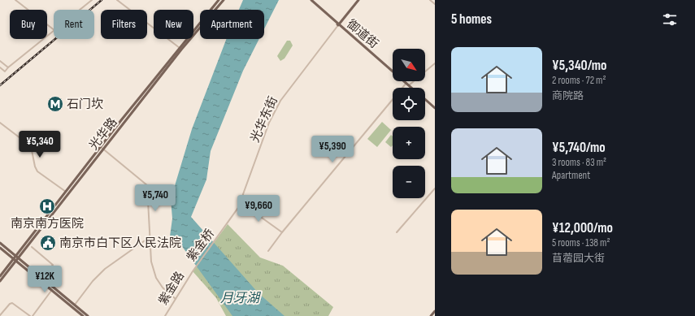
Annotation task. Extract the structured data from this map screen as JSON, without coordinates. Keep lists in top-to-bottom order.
{
  "streets": {
    "main road": ["御道街", "光华路"],
    "street": ["光华东街", "紫金桥", "紫金路"]
  },
  "crossings": [
    ["御道街", "光华东街"],
    ["光华东街", "紫金桥"],
    ["紫金桥", "紫金路"]
  ],
  "water": ["月牙湖"],
  "places": {
    "metro station": ["石门坎"],
    "hospital": ["南京南方医院"],
    "public building": ["南京市白下区人民法院"]
  },
  "north": "bottom right",
  "page": {
    "heading": "5 homes",
    "chip": [
      "Buy",
      "Rent",
      "Filters",
      "New",
      "Apartment"
    ],
    "list": [
      {
        "name": "¥5,340/mo",
        "note": "2 rooms · 72 m² · 商院路"
      },
      {
        "name": "¥5,740/mo",
        "note": "3 rooms · 83 m² · Apartment"
      },
      {
        "name": "¥12,000/mo",
        "note": "5 rooms · 138 m² · 苜蓿园大街"
      }
    ],
    "map_buttons": ["+", "−"],
    "price": [
      "¥5,340",
      "¥5,390",
      "¥5,740",
      "¥9,660",
      "¥12K"
    ]
  }
}
